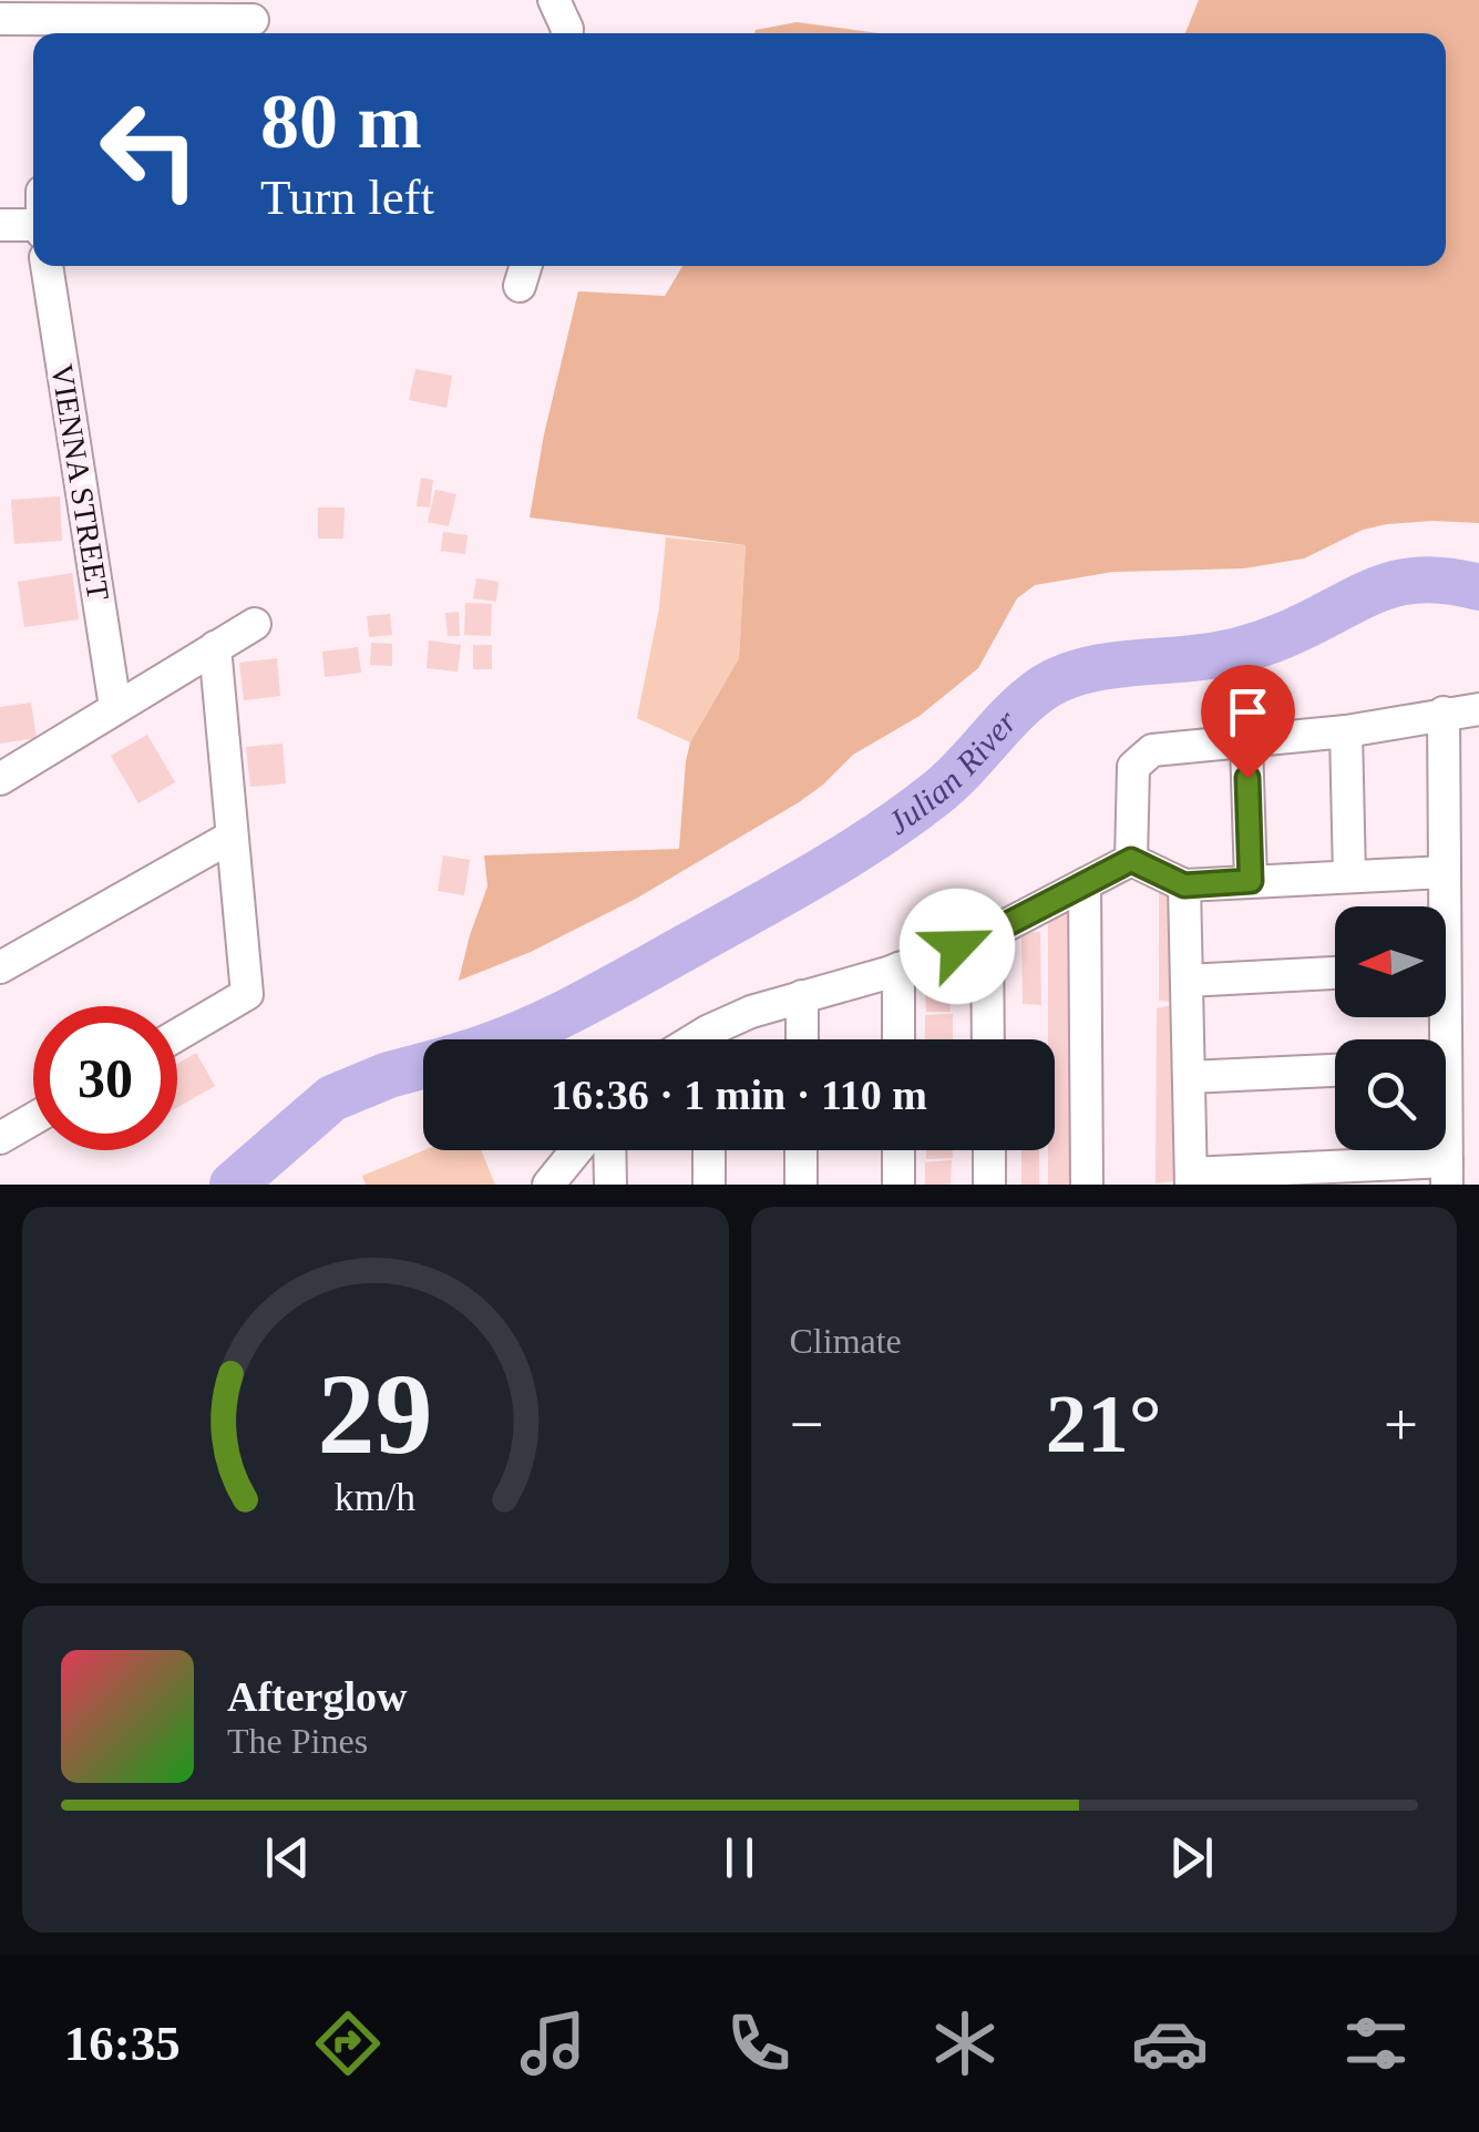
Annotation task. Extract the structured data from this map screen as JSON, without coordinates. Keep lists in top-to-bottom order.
{
  "streets": {
    "street": ["VIENNA STREET"]
  },
  "water": ["Julian River"],
  "north": "left",
  "page": {
    "turn": ["80 m", "Turn left"],
    "limit": "30",
    "trip": "16:36 · 1 min · 110 m",
    "tile": "Climate",
    "heat": ["−", "21°", "+"],
    "song": ["Afterglow", "The Pines"],
    "tabs": "16:35",
    "gauge": ["29", "km/h"]
  }
}
